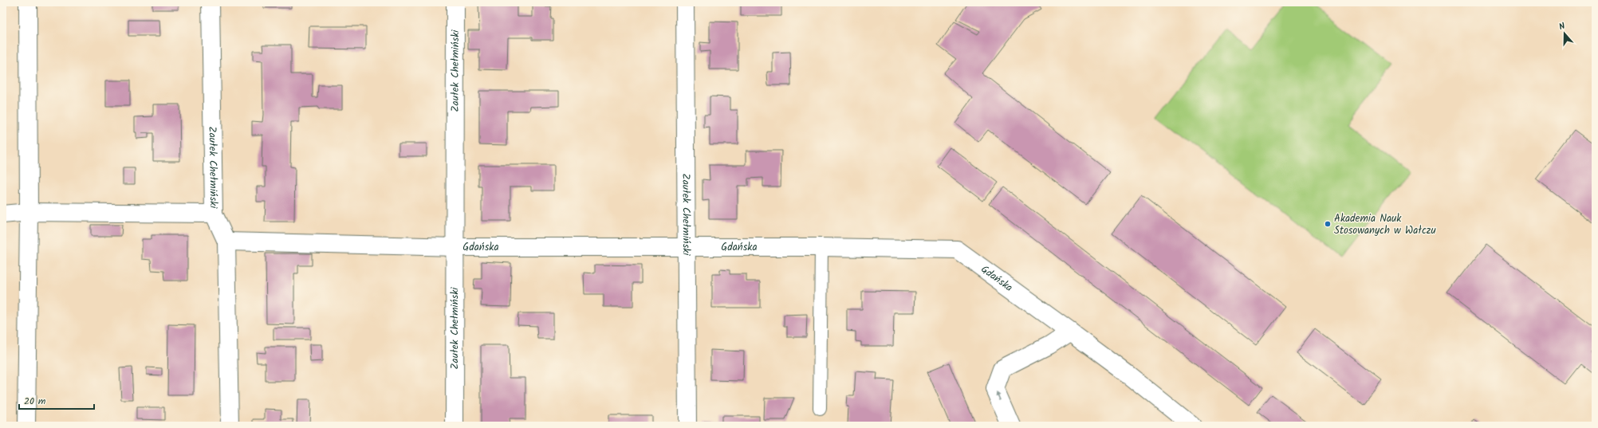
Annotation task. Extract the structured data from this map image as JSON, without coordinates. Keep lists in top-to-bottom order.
{
  "streets": {
    "street": ["Zaułek Chełmiński", "Gdańska"]
  },
  "crossings": [
    ["Zaułek Chełmiński", "Gdańska"]
  ],
  "places": ["Akademia Nauk Stosowanych w Wałczu"],
  "scale_bar": "20 m",
  "north": "top"
}
